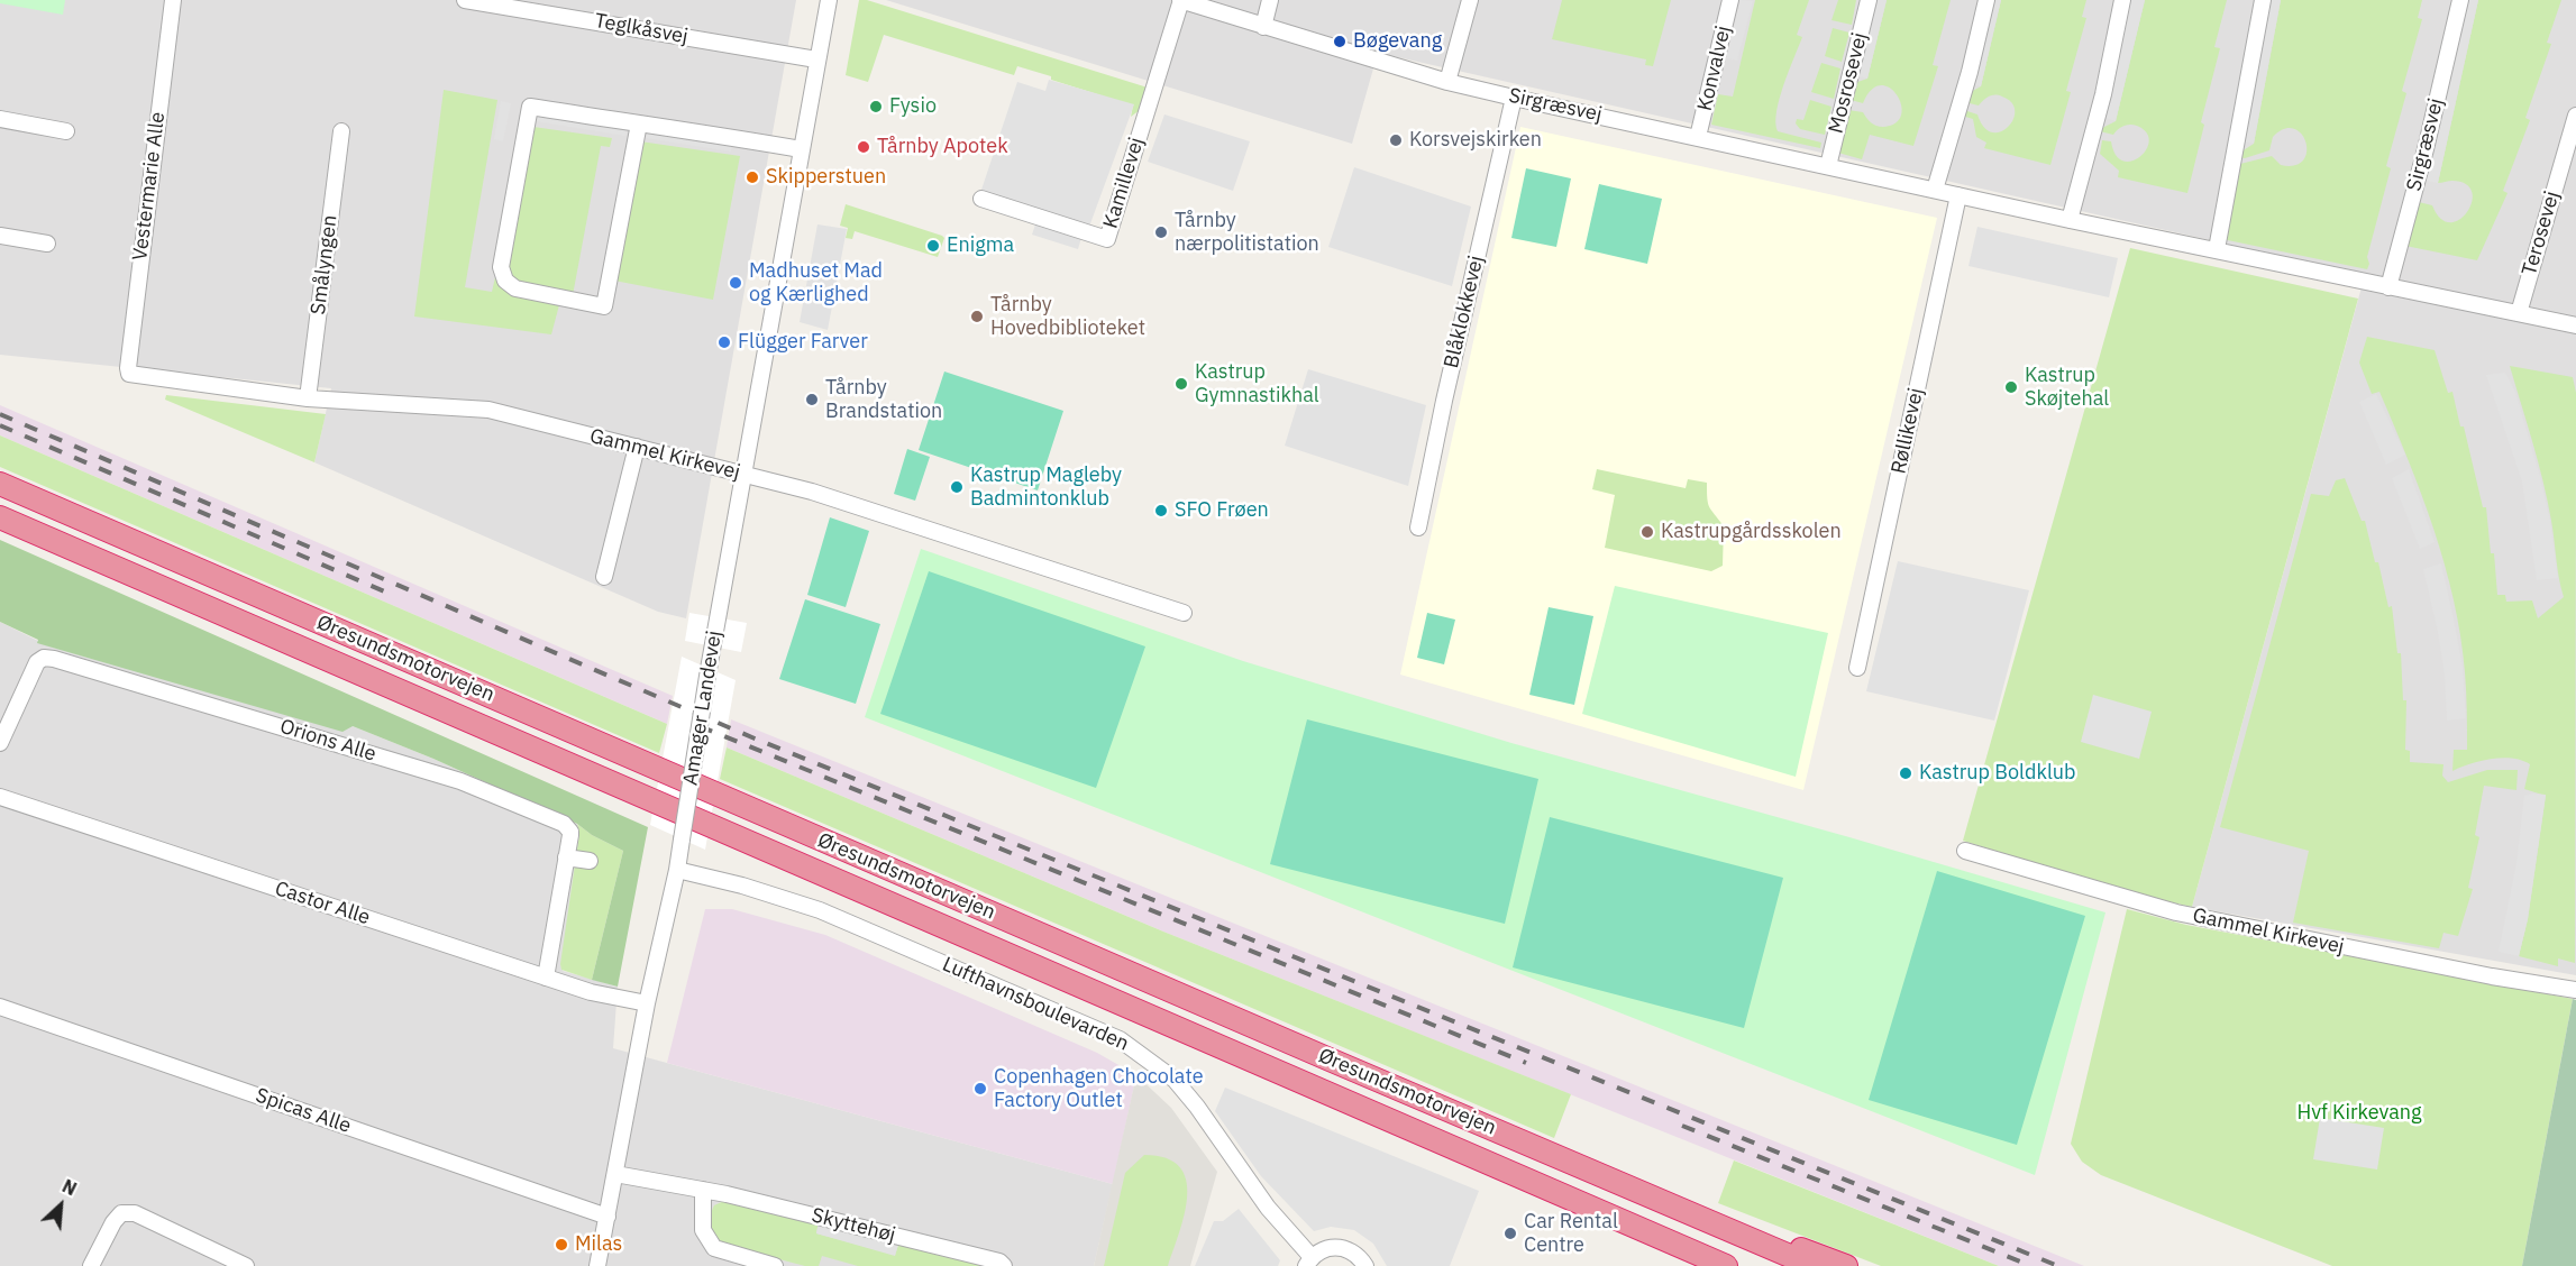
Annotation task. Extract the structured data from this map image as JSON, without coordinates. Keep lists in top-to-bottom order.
{
  "streets": {
    "highway": ["Øresundsmotorvejen"],
    "street": [
      "Teglkåsvej",
      "Konvalvej",
      "Mosrosevej",
      "Sirgræsvej",
      "Kamillevej",
      "Vestermarie Alle",
      "Terosevej",
      "Smålyngen",
      "Blåklokkevej",
      "Røllikevej",
      "Gammel Kirkevej",
      "Amager Landevej",
      "Orions Alle",
      "Castor Alle",
      "Lufthavnsboulevarden",
      "Spicas Alle",
      "Skyttehøj"
    ]
  },
  "crossings": [
    ["Teglkåsvej", "Amager Landevej"],
    ["Konvalvej", "Sirgræsvej"],
    ["Mosrosevej", "Sirgræsvej"],
    ["Sirgræsvej", "Kamillevej"],
    ["Sirgræsvej", "Terosevej"],
    ["Sirgræsvej", "Blåklokkevej"],
    ["Sirgræsvej", "Røllikevej"],
    ["Vestermarie Alle", "Gammel Kirkevej"],
    ["Smålyngen", "Gammel Kirkevej"],
    ["Gammel Kirkevej", "Amager Landevej"],
    ["Amager Landevej", "Castor Alle"],
    ["Amager Landevej", "Lufthavnsboulevarden"],
    ["Amager Landevej", "Spicas Alle"],
    ["Amager Landevej", "Skyttehøj"],
    ["Orions Alle", "Castor Alle"]
  ],
  "parks": ["Hvf Kirkevang"],
  "places": [
    "Bøgevang",
    "Fysio",
    "Korsvejskirken",
    "Tårnby Apotek",
    "Skipperstuen",
    "Tårnby nærpolitistation",
    "Enigma",
    "Madhuset Mad og Kærlighed",
    "Tårnby Hovedbiblioteket",
    "Flügger Farver",
    "Kastrup Gymnastikhal",
    "Kastrup Skøjtehal",
    "Tårnby Brandstation",
    "Kastrup Magleby Badmintonklub",
    "SFO Frøen",
    "Kastrupgårdsskolen",
    "Kastrup Boldklub",
    "Copenhagen Chocolate Factory Outlet",
    "Car Rental Centre",
    "Milas"
  ],
  "north": "top right"
}
